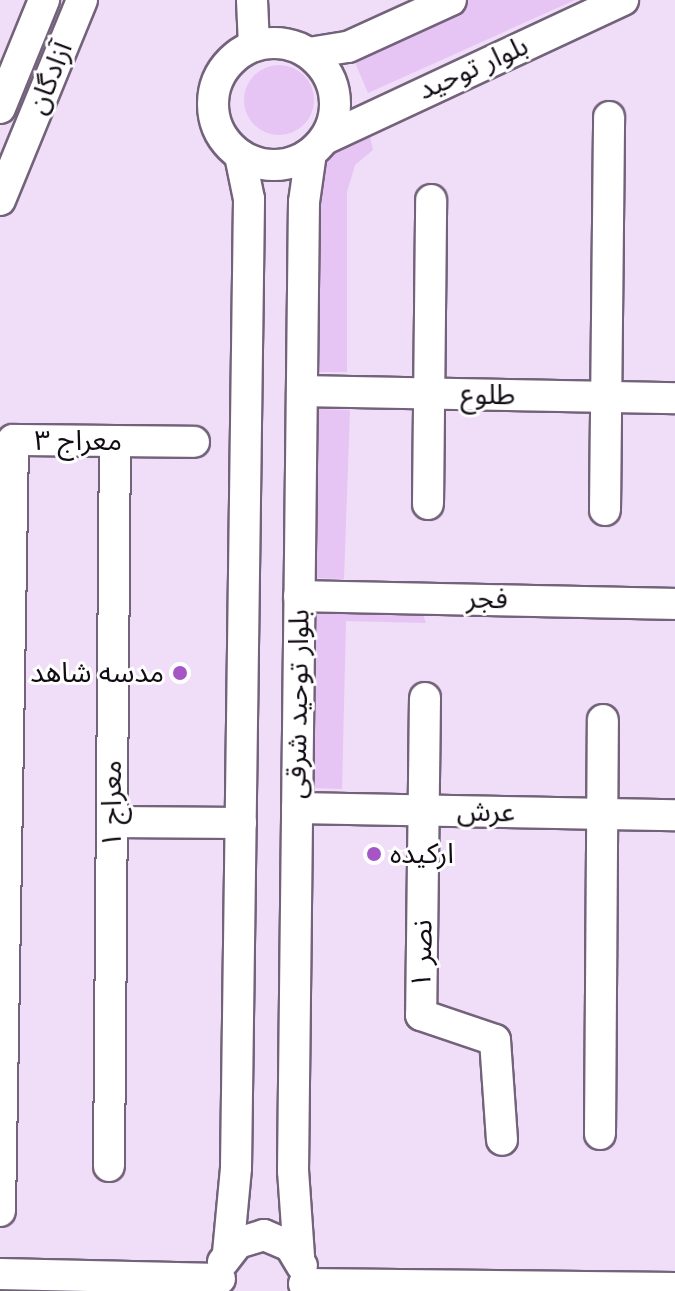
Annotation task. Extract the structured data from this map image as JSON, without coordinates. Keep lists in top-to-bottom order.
{
  "streets": {
    "street": [
      "بلوار توحید",
      "آزادگان",
      "طلوع",
      "معراج ۳",
      "فجر",
      "بلوار توحید شرقی",
      "معراج ۱",
      "عرش",
      "نصر ۱"
    ]
  },
  "crossings": [
    ["بلوار توحید", "بلوار توحید شرقی"],
    ["طلوع", "بلوار توحید شرقی"],
    ["معراج ۳", "معراج ۱"],
    ["فجر", "بلوار توحید شرقی"],
    ["بلوار توحید شرقی", "عرش"],
    ["عرش", "نصر ۱"]
  ],
  "places": ["مدسه شاهد", "ارکیده"]
}
